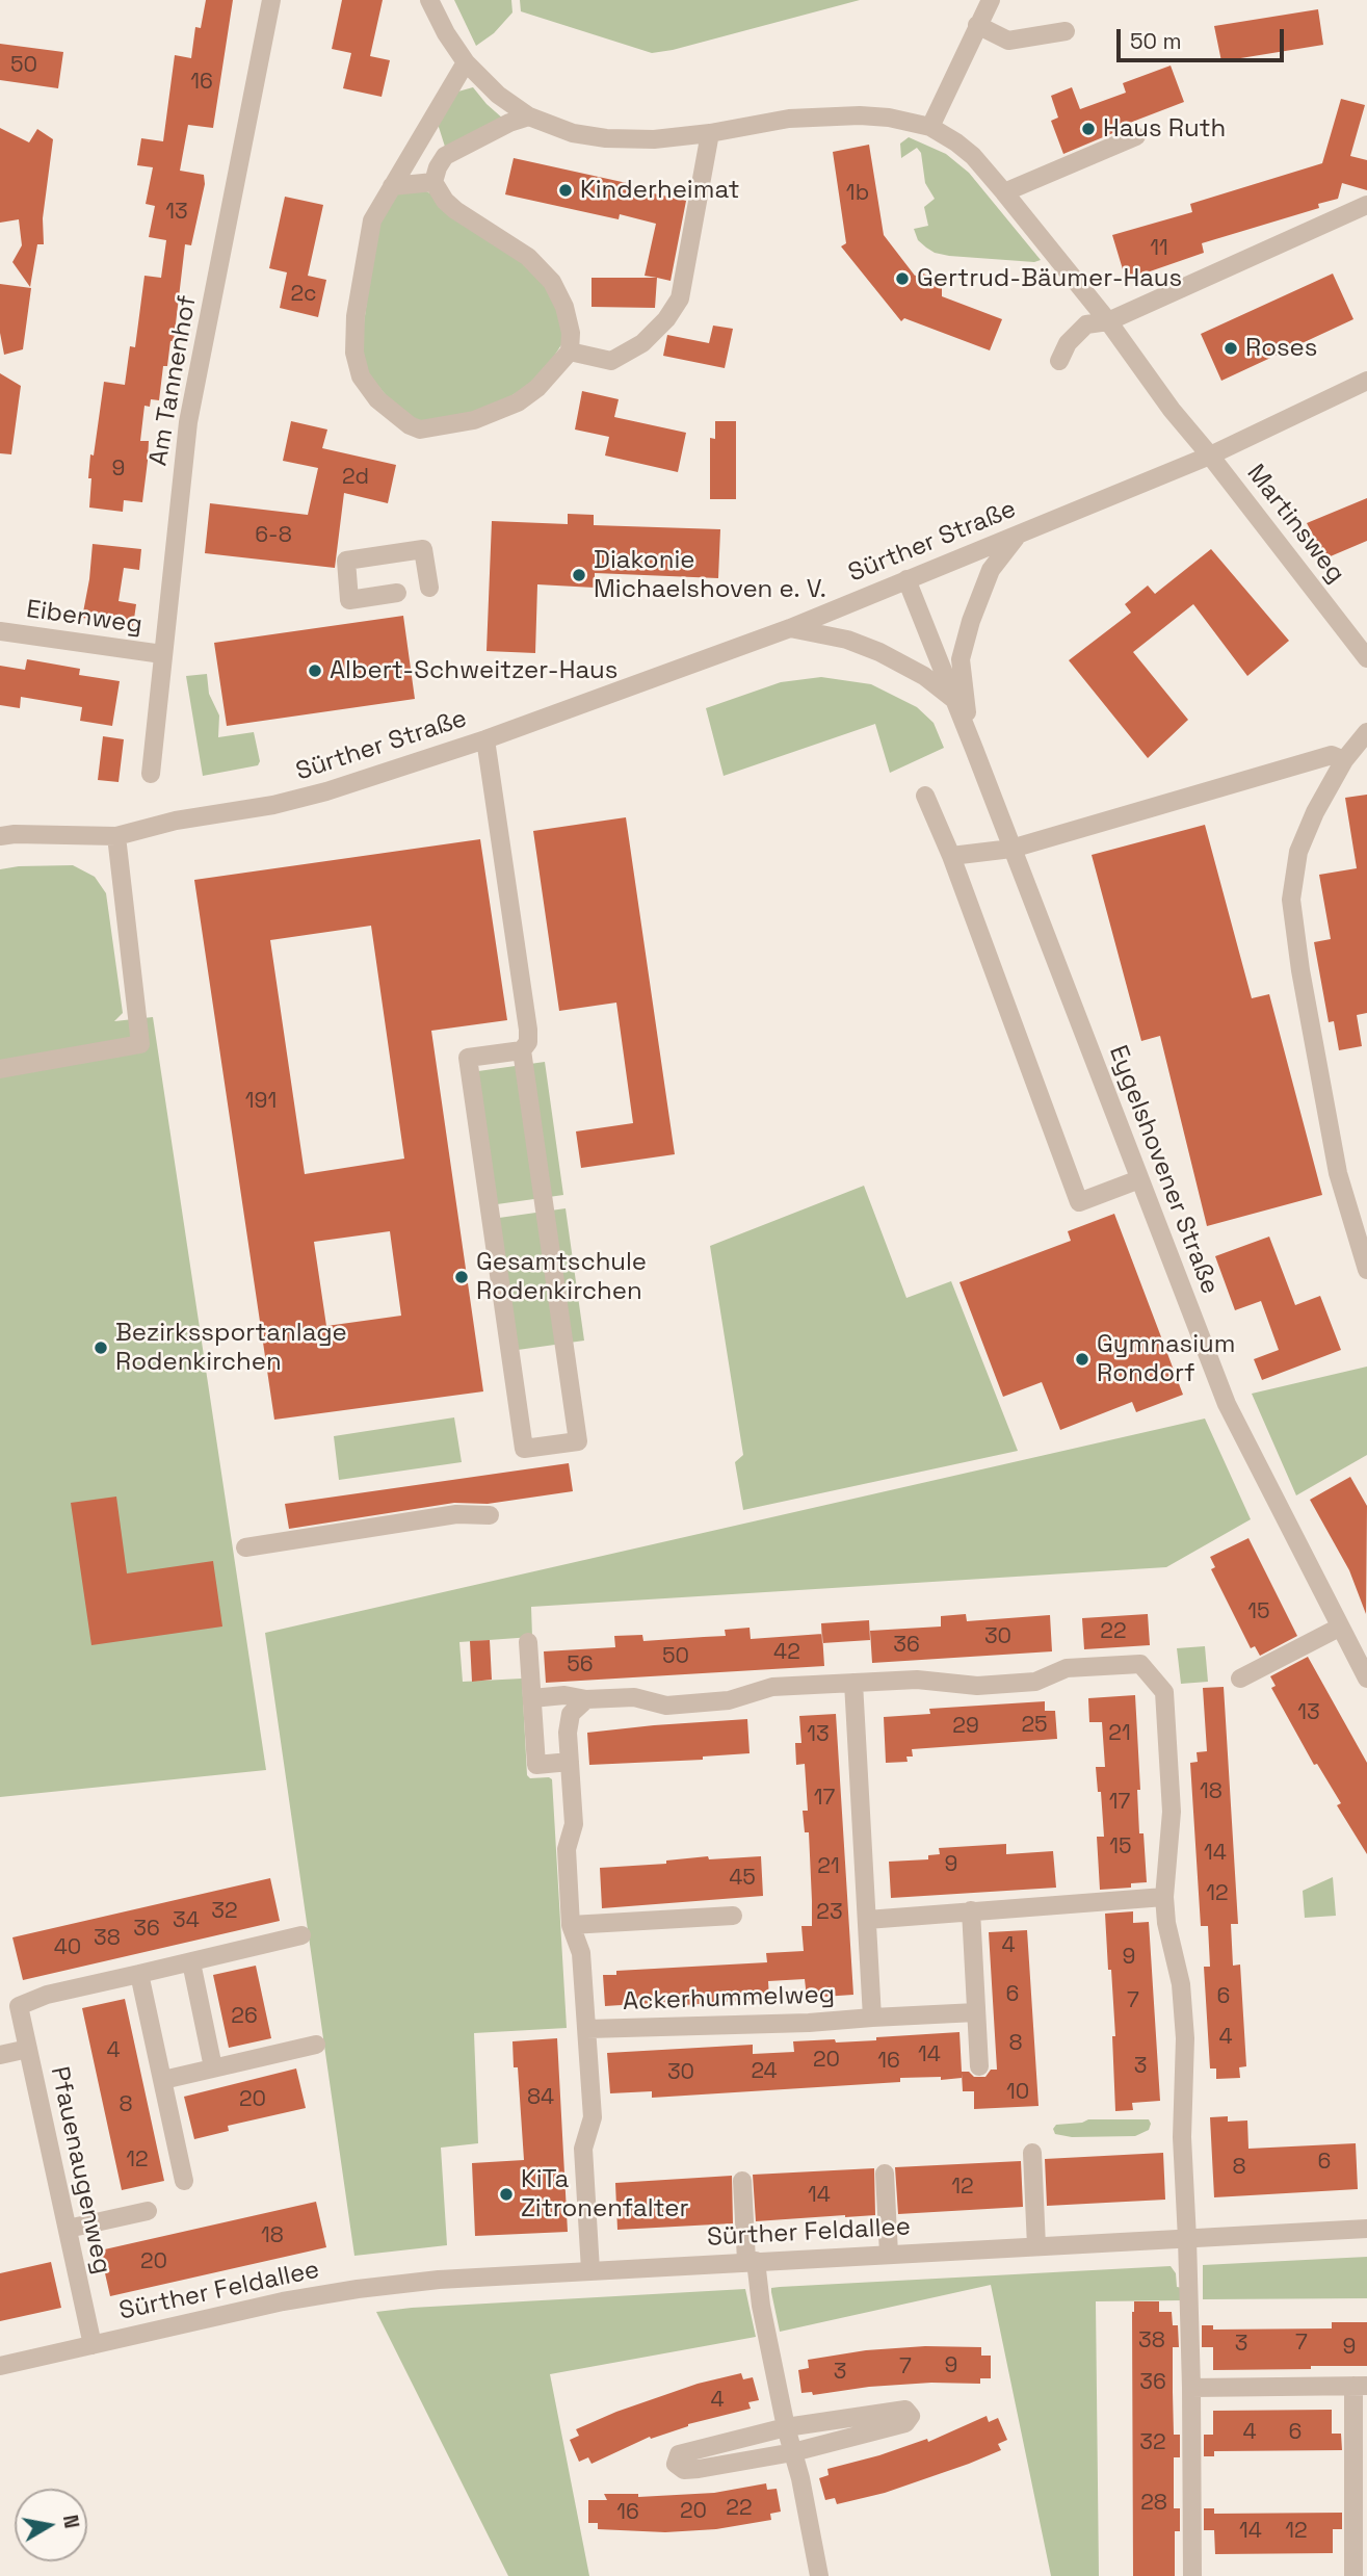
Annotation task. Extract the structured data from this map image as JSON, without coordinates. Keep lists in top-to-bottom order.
{
  "streets": {
    "street": [
      "Am Tannenhof",
      "Martinsweg",
      "Sürther Straße",
      "Eibenweg",
      "Eygelshovener Straße",
      "Ackerhummelweg",
      "Pfauenaugenweg",
      "Sürther Feldallee"
    ]
  },
  "crossings": [
    ["Am Tannenhof", "Eibenweg"],
    ["Martinsweg", "Sürther Straße"],
    ["Sürther Straße", "Eygelshovener Straße"],
    ["Pfauenaugenweg", "Sürther Feldallee"]
  ],
  "places": [
    "Haus Ruth",
    "Kinderheimat",
    "Gertrud-Bäumer-Haus",
    "Roses",
    "Diakonie Michaelshoven e. V.",
    "Albert-Schweitzer-Haus",
    "Gesamtschule Rodenkirchen",
    "Bezirkssportanlage Rodenkirchen",
    "Gymnasium Rondorf",
    "KiTa Zitronenfalter"
  ],
  "house_numbers": [
    "50",
    "16",
    "1b",
    "13",
    "11",
    "2c",
    "9",
    "2d",
    "6-8",
    "191",
    "15",
    "22",
    "30",
    "36",
    "42",
    "50",
    "56",
    "13",
    "25",
    "29",
    "21",
    "13",
    "18",
    "17",
    "17",
    "15",
    "14",
    "9",
    "21",
    "45",
    "12",
    "32",
    "23",
    "34",
    "36",
    "38",
    "4",
    "40",
    "9",
    "6",
    "6",
    "7",
    "26",
    "4",
    "8",
    "4",
    "14",
    "20",
    "16",
    "3",
    "24",
    "30",
    "10",
    "84",
    "20",
    "8",
    "12",
    "6",
    "8",
    "12",
    "14",
    "18",
    "20",
    "38",
    "7",
    "3",
    "9",
    "9",
    "7",
    "3",
    "36",
    "4",
    "4",
    "6",
    "32",
    "28",
    "22",
    "20",
    "16",
    "14",
    "12"
  ],
  "scale_bar": "50 m",
  "north": "right"
}
